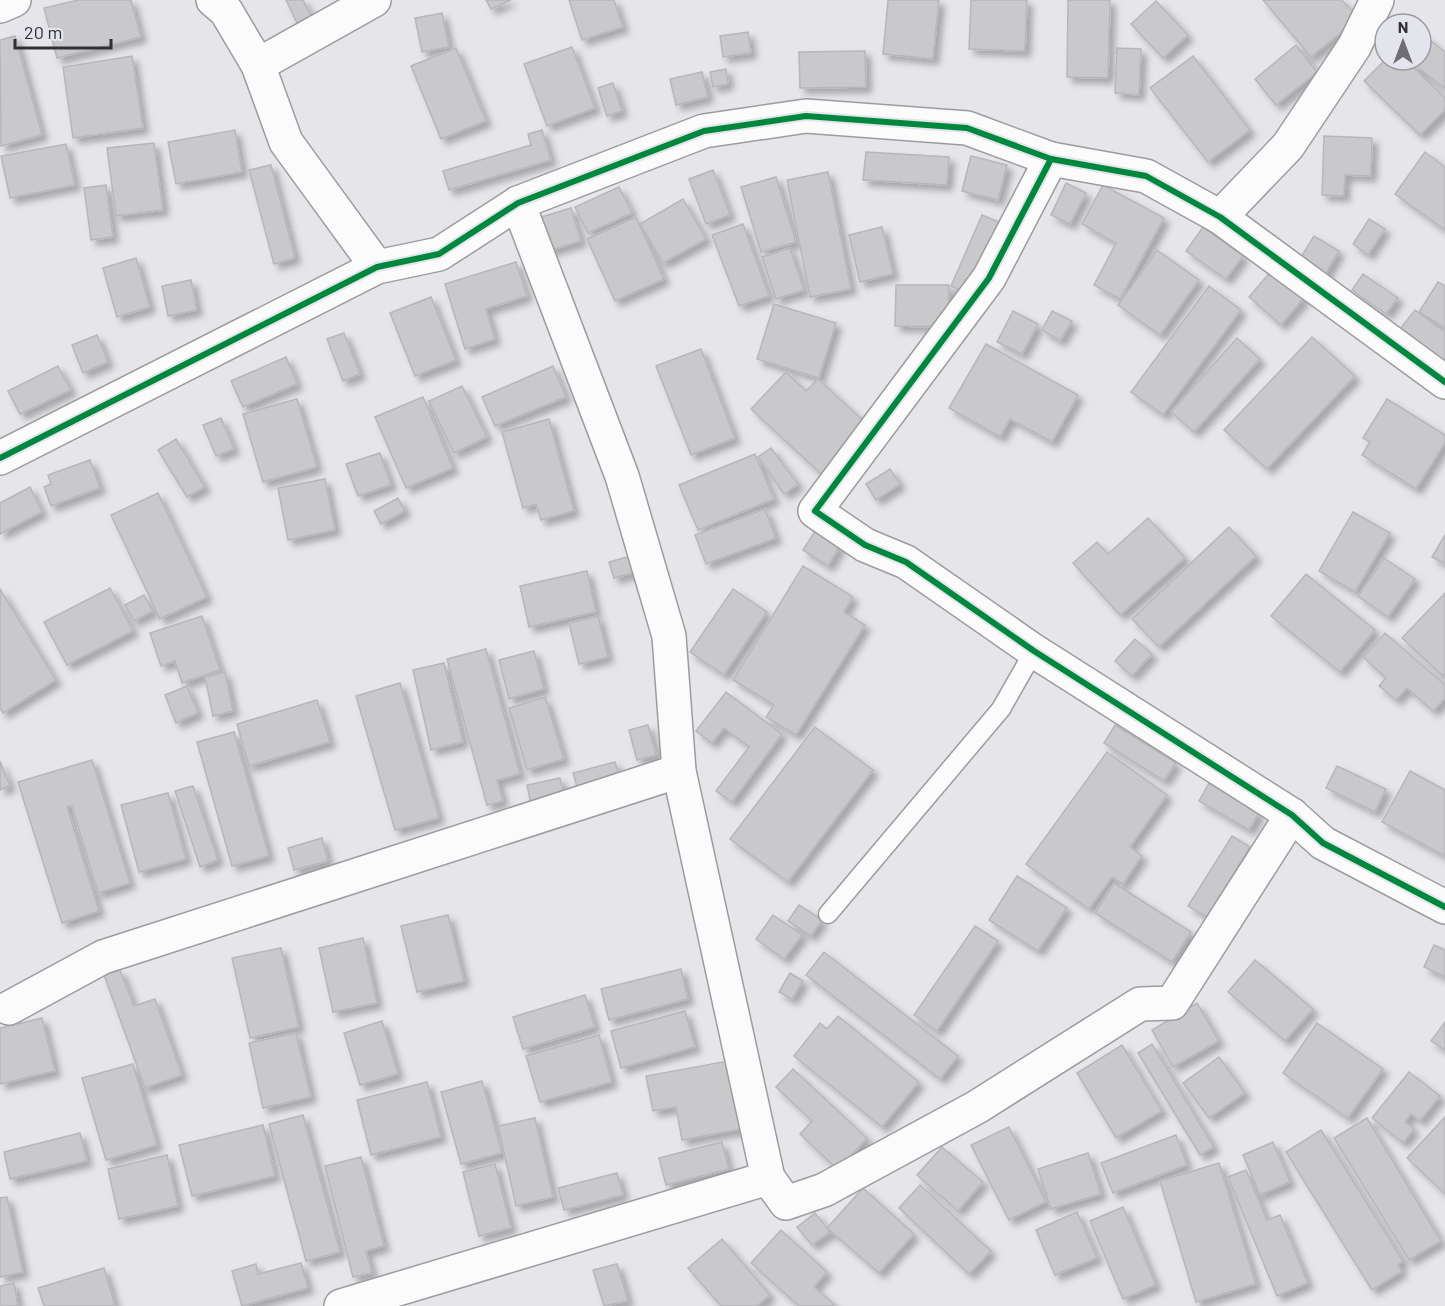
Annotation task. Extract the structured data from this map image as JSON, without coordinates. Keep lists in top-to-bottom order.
{
  "scale_bar": "20 m",
  "north": "top"
}
